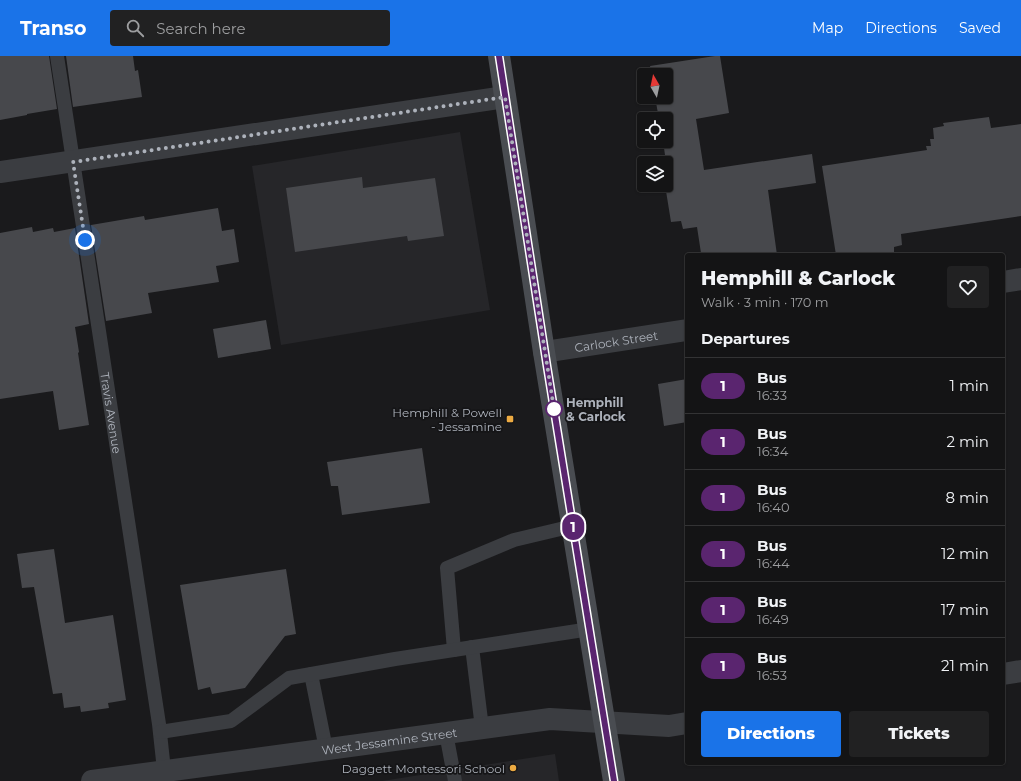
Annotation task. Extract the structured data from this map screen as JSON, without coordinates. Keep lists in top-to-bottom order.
{
  "streets": {
    "street": ["Carlock Street", "West Jessamine Street"],
    "lane": ["Travis Avenue"]
  },
  "crossings": [
    ["Travis Avenue", "West Jessamine Street"]
  ],
  "places": {
    "other": ["Hemphill & Carlock", "Daggett Montessori School"],
    "transit": ["Hemphill & Powell - Jessamine"]
  },
  "lines": ["bus line 1"],
  "north": "top",
  "page": {
    "header": "Transo",
    "search": "Search here",
    "nav": ["Map", "Directions", "Saved"],
    "on_map": "1",
    "heading": [
      ["Hemphill & Carlock", "Walk · 3 min · 170 m"],
      "Departures"
    ],
    "list": [
      {
        "mark": "1",
        "name": "Bus",
        "note": "16:33",
        "value": "1 min"
      },
      {
        "mark": "1",
        "name": "Bus",
        "note": "16:34",
        "value": "2 min"
      },
      {
        "mark": "1",
        "name": "Bus",
        "note": "16:40",
        "value": "8 min"
      },
      {
        "mark": "1",
        "name": "Bus",
        "note": "16:44",
        "value": "12 min"
      },
      {
        "mark": "1",
        "name": "Bus",
        "note": "16:49",
        "value": "17 min"
      },
      {
        "mark": "1",
        "name": "Bus",
        "note": "16:53",
        "value": "21 min"
      }
    ],
    "buttons": ["Directions", "Tickets"]
  }
}
